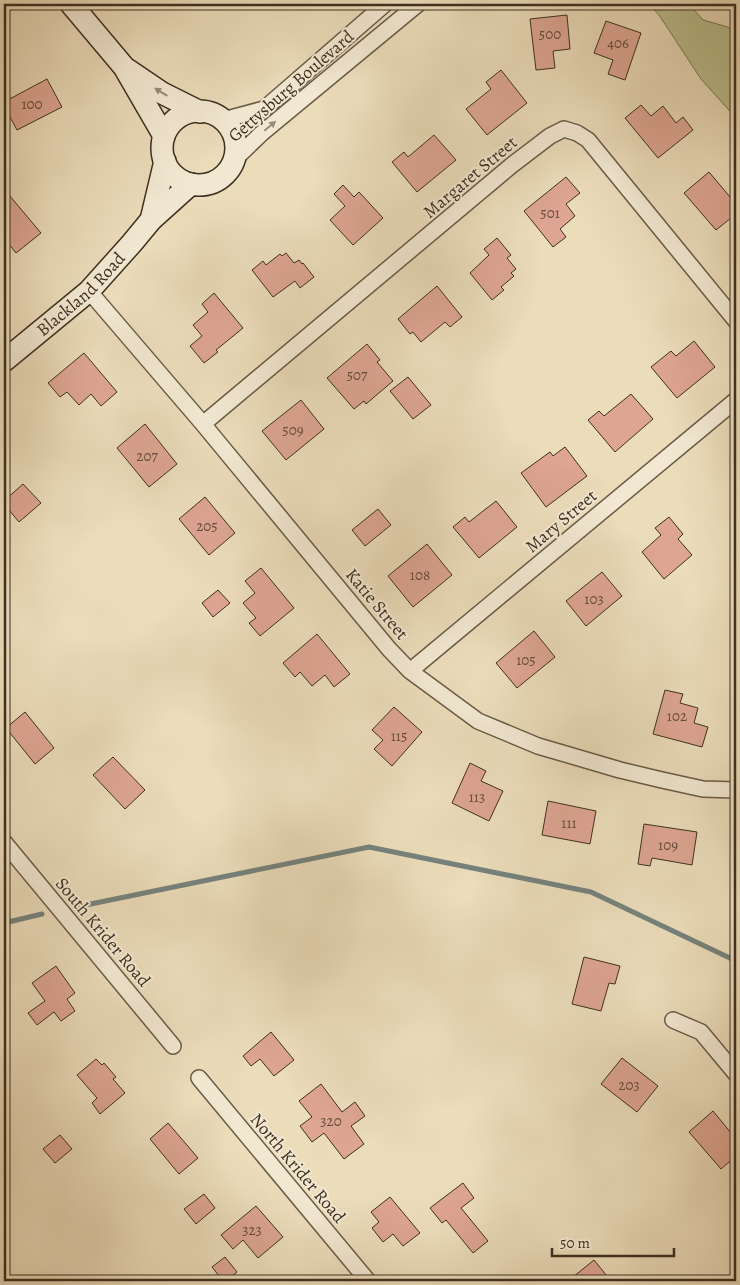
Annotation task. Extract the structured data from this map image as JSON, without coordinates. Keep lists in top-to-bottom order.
{
  "streets": {
    "street": [
      "Gettysburg Boulevard",
      "Margaret Street",
      "Blackland Road",
      "Mary Street",
      "Katie Street",
      "South Krider Road",
      "North Krider Road"
    ]
  },
  "crossings": [
    ["Gettysburg Boulevard", "Blackland Road"],
    ["Margaret Street", "Katie Street"],
    ["Blackland Road", "Katie Street"],
    ["Mary Street", "Katie Street"]
  ],
  "house_numbers": [
    "500",
    "406",
    "100",
    "501",
    "507",
    "509",
    "207",
    "205",
    "108",
    "103",
    "105",
    "102",
    "115",
    "113",
    "111",
    "109",
    "203",
    "320",
    "323"
  ],
  "scale_bar": "50 m"
}
